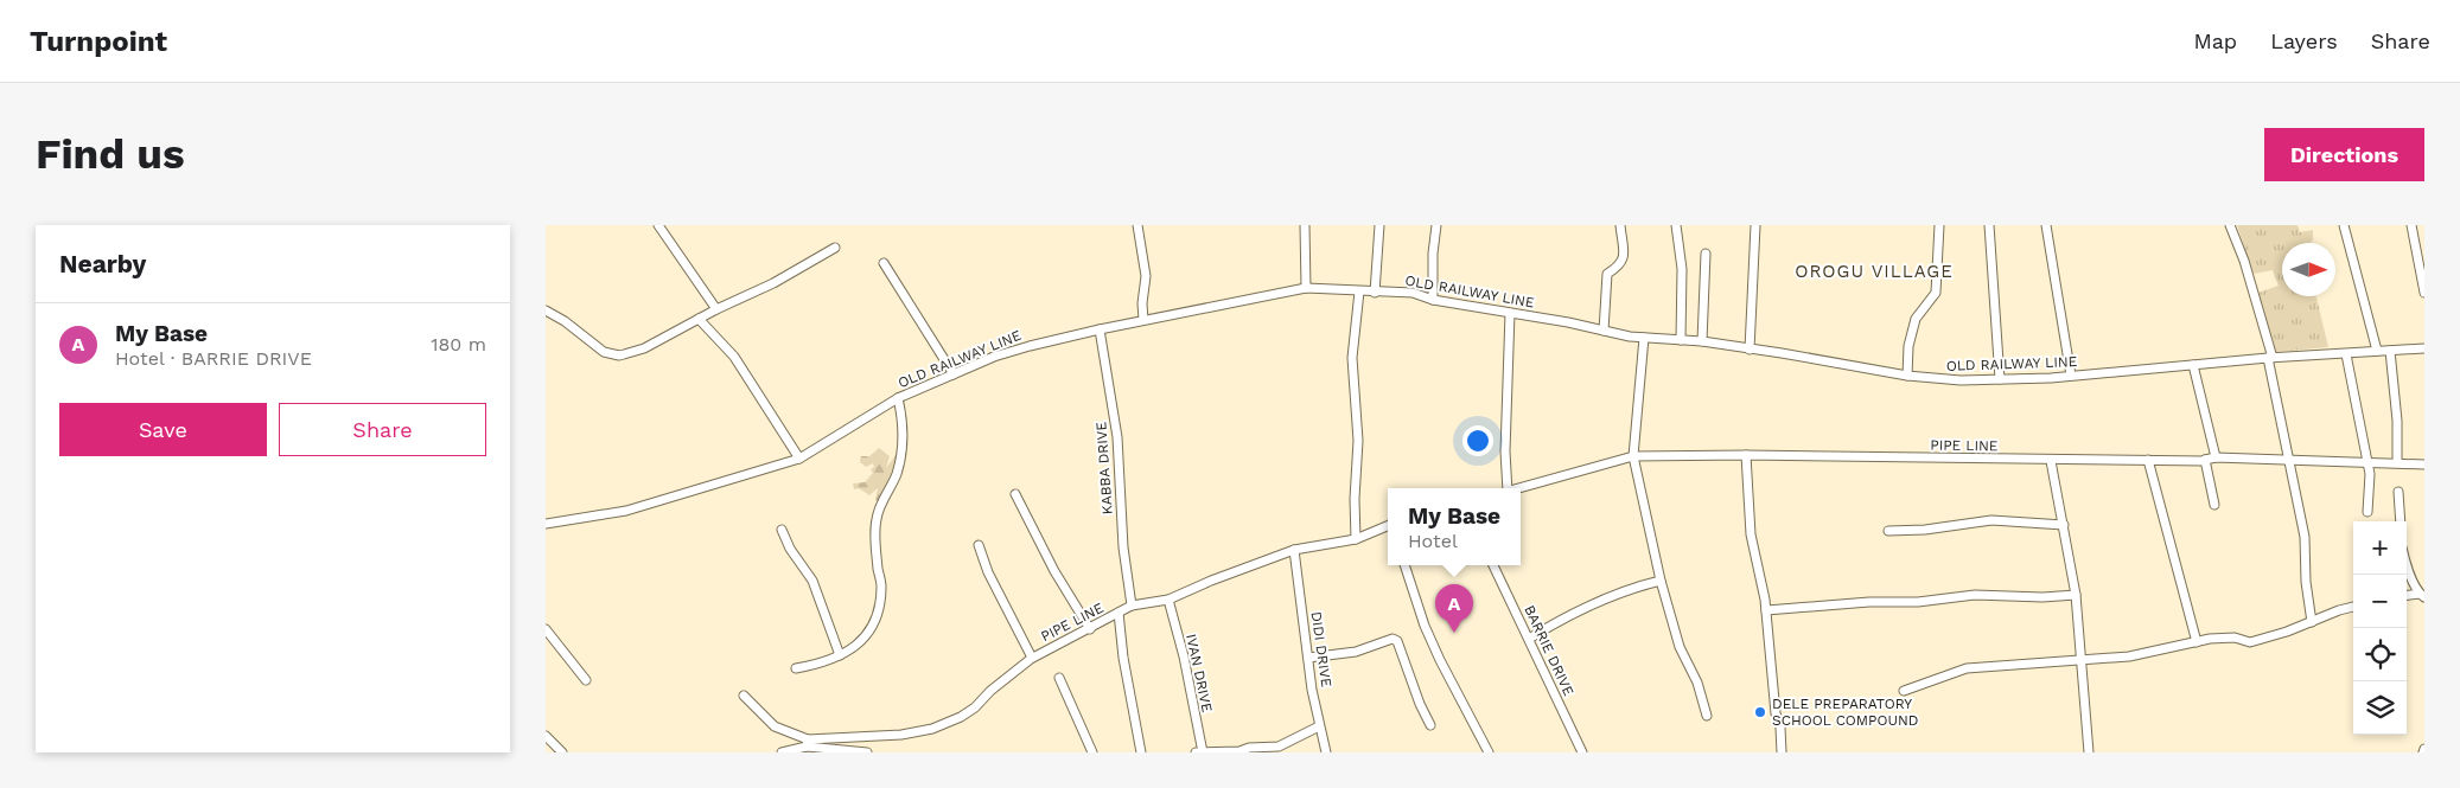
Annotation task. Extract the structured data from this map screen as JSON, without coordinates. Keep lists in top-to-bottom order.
{
  "streets": {
    "street": [
      "OLD RAILWAY LINE",
      "PIPE LINE",
      "KABBA DRIVE",
      "DIDI DRIVE",
      "BARRIE DRIVE",
      "IVAN DRIVE"
    ]
  },
  "crossings": [
    ["OLD RAILWAY LINE", "KABBA DRIVE"],
    ["PIPE LINE", "KABBA DRIVE"],
    ["PIPE LINE", "DIDI DRIVE"],
    ["PIPE LINE", "IVAN DRIVE"]
  ],
  "districts": ["OROGU VILLAGE"],
  "places": ["DELE PREPARATORY SCHOOL COMPOUND"],
  "north": "right",
  "page": {
    "header": "Turnpoint",
    "nav": ["Map", "Layers", "Share"],
    "buttons": [
      "Directions",
      ["Save", "Share"]
    ],
    "title": "Find us",
    "heading": "Nearby",
    "list": [
      {
        "mark": "A",
        "name": "My Base",
        "note": "Hotel · BARRIE DRIVE",
        "value": "180 m"
      }
    ],
    "popup": ["My Base", "Hotel"],
    "map_buttons": ["+", "−"],
    "pins": "A"
  }
}
